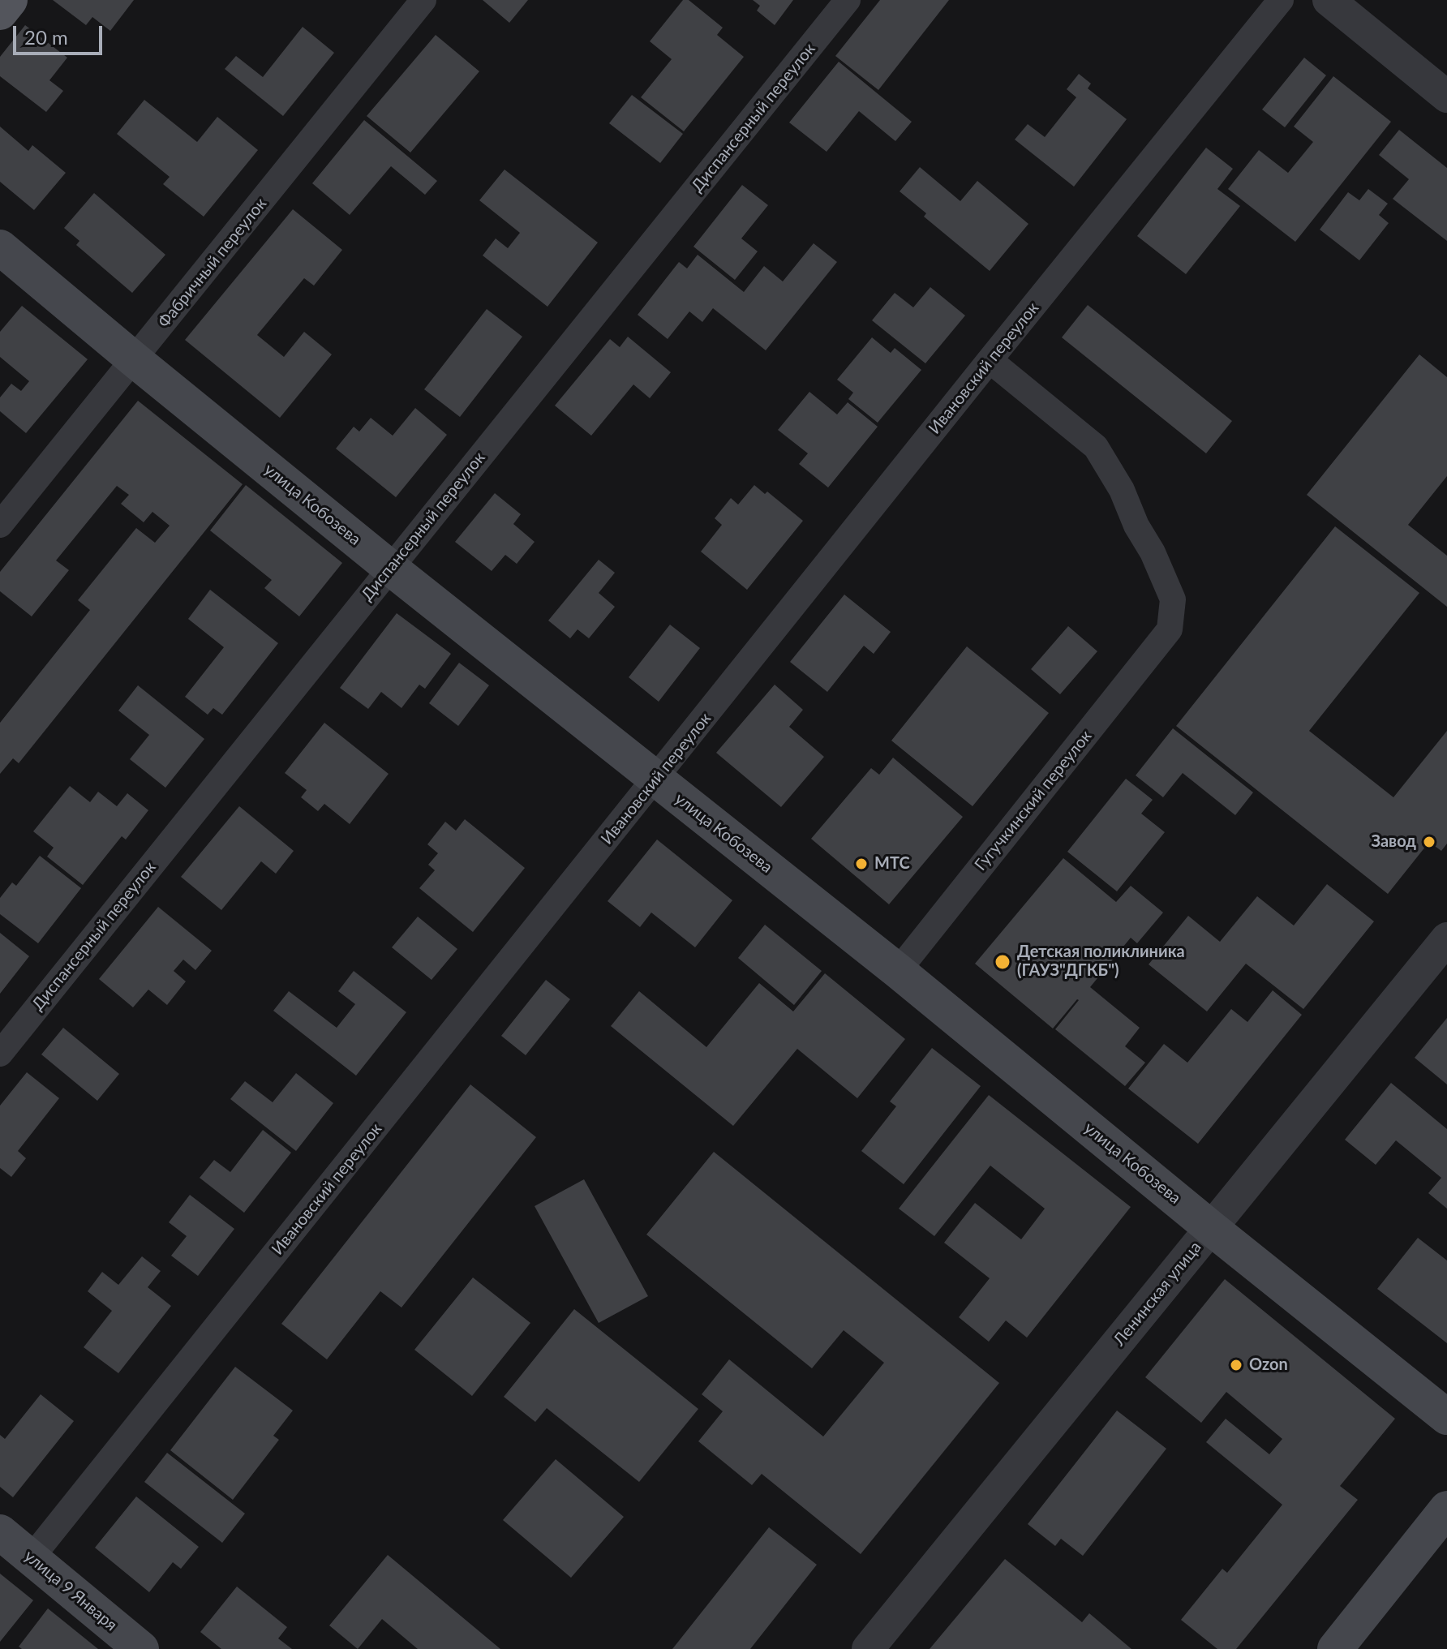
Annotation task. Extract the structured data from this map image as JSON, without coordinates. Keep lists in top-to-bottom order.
{
  "streets": {
    "main road": ["улица Кобозева", "улица 9 Января"],
    "street": [
      "Диспансерный переулок",
      "Фабричный переулок",
      "Ивановский переулок",
      "Гугучкинский переулок",
      "Ленинская улица"
    ]
  },
  "crossings": [
    ["Диспансерный переулок", "улица Кобозева"],
    ["Фабричный переулок", "улица Кобозева"],
    ["Ивановский переулок", "улица Кобозева"],
    ["Ивановский переулок", "Гугучкинский переулок"],
    ["Ивановский переулок", "улица 9 Января"],
    ["улица Кобозева", "Гугучкинский переулок"],
    ["улица Кобозева", "Ленинская улица"]
  ],
  "places": [
    "Завод",
    "МТС",
    "Детская поликлиника (ГАУЗ\"ДГКБ\")",
    "Ozon"
  ],
  "scale_bar": "20 m"
}
